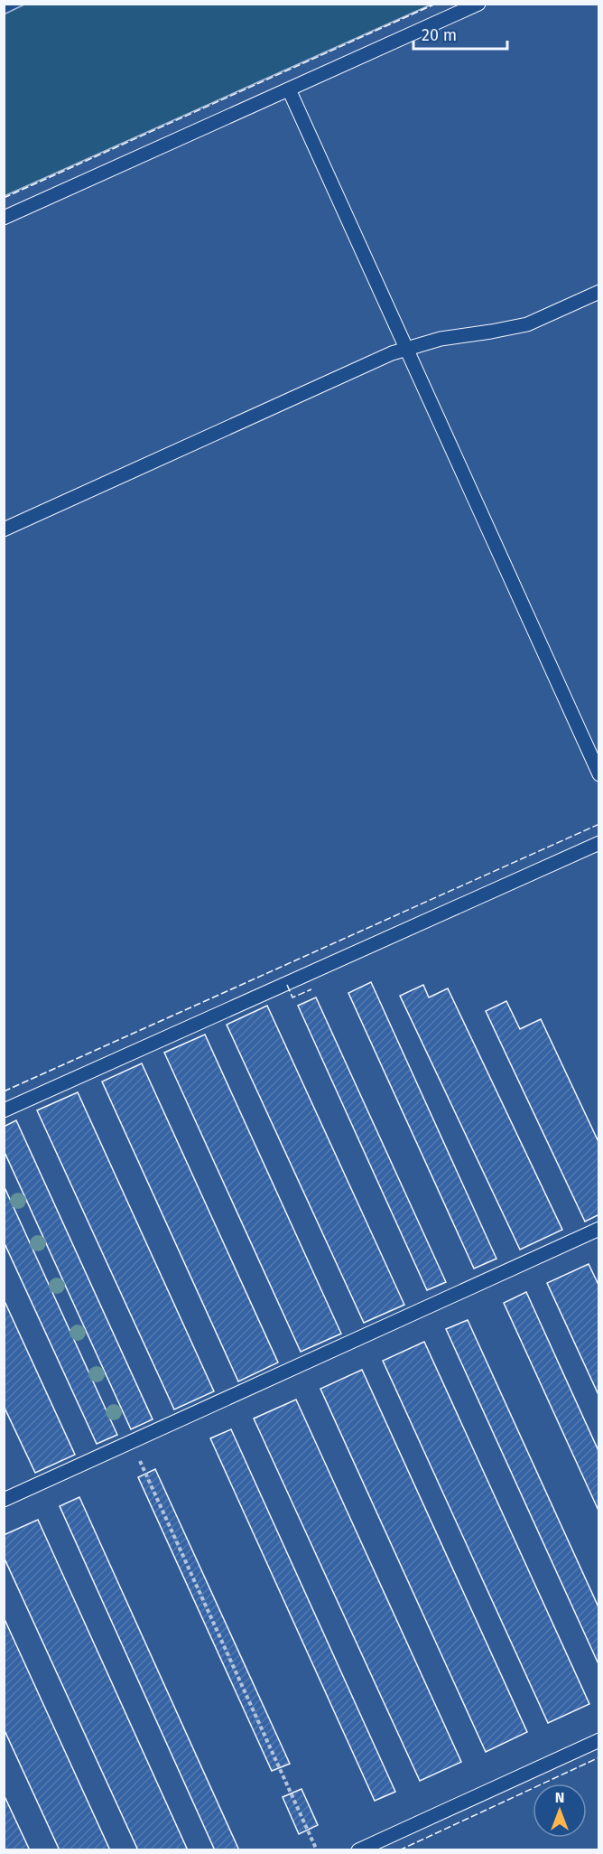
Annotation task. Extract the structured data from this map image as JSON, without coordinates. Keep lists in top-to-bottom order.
{
  "scale_bar": "20 m",
  "north": "top"
}
